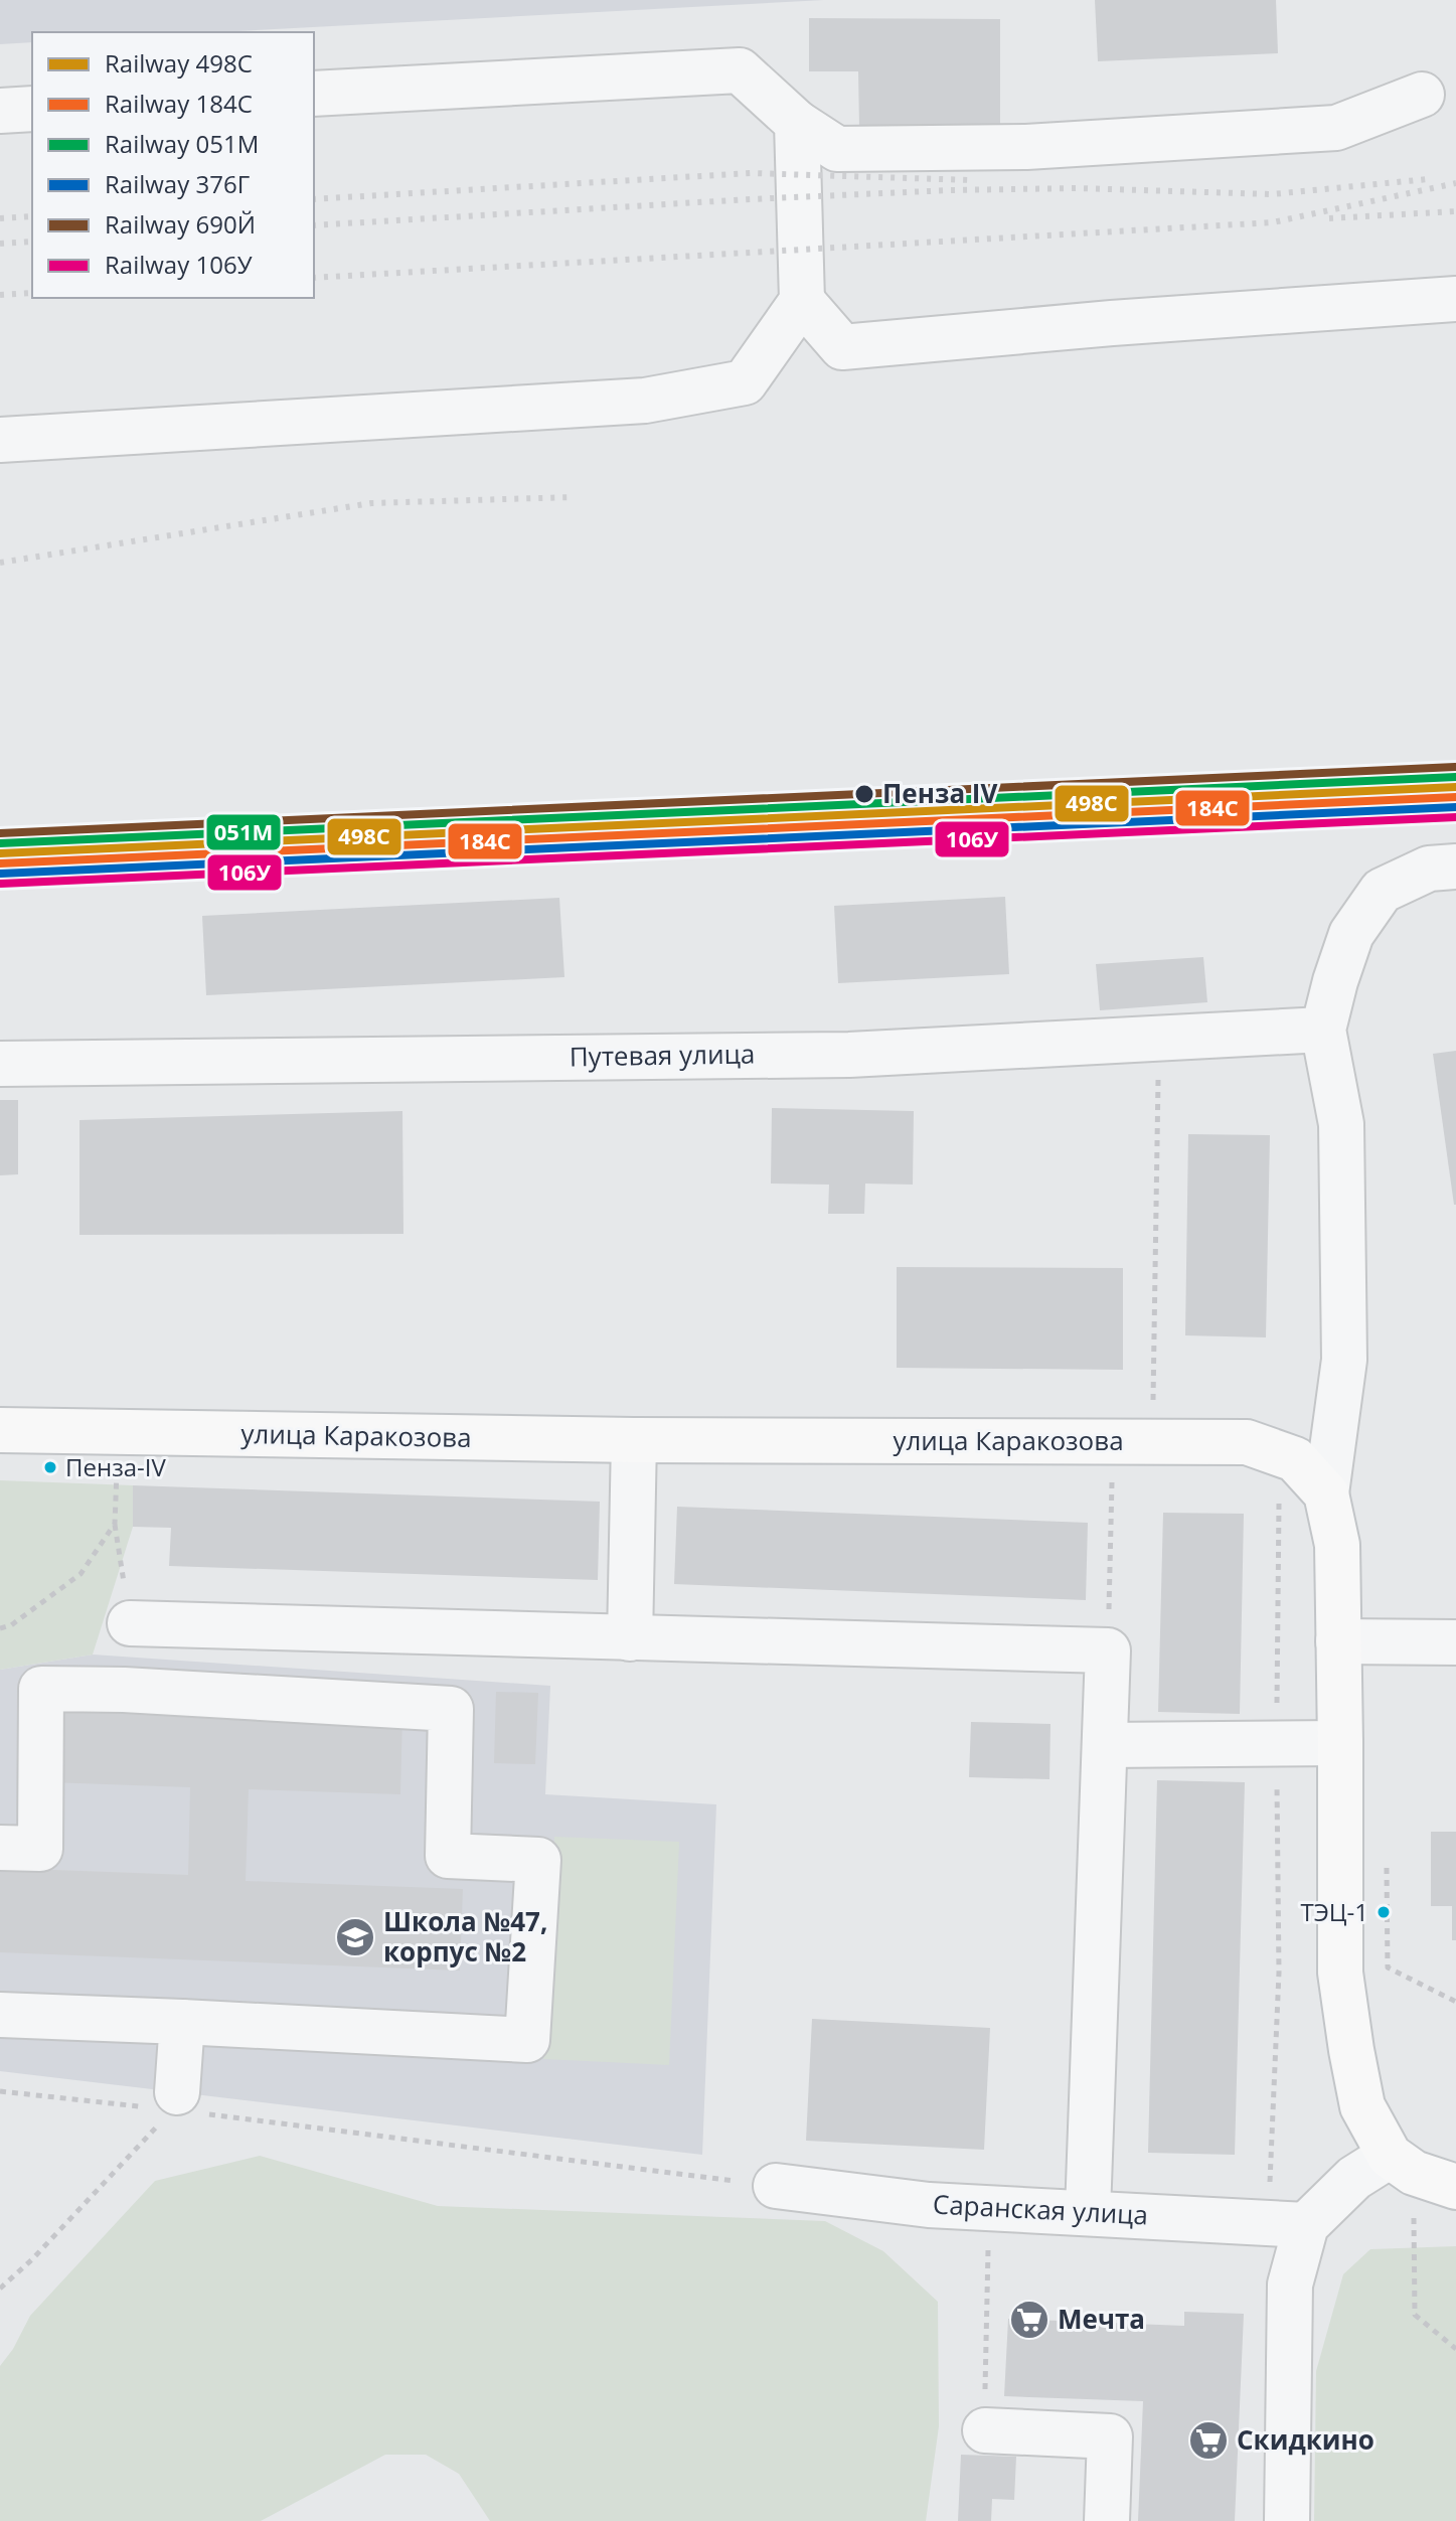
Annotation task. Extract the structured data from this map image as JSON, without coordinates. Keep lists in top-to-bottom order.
{
  "streets": {
    "main road": ["улица Каракозова"],
    "street": ["Путевая улица", "Саранская улица"]
  },
  "places": {
    "other": ["Пенза IV", "Пенза-IV", "ТЭЦ-1"],
    "school or university": ["Школа №47, корпус №2"],
    "supermarket": ["Мечта", "Скидкино"]
  },
  "lines": [
    "rail line 690Й",
    "rail line 051М",
    "rail line 498С",
    "rail line 184С",
    "rail line 376Г",
    "rail line 106У"
  ],
  "legend": [
    "Railway 498С",
    "Railway 184С",
    "Railway 051М",
    "Railway 376Г",
    "Railway 690Й",
    "Railway 106У"
  ]
}
